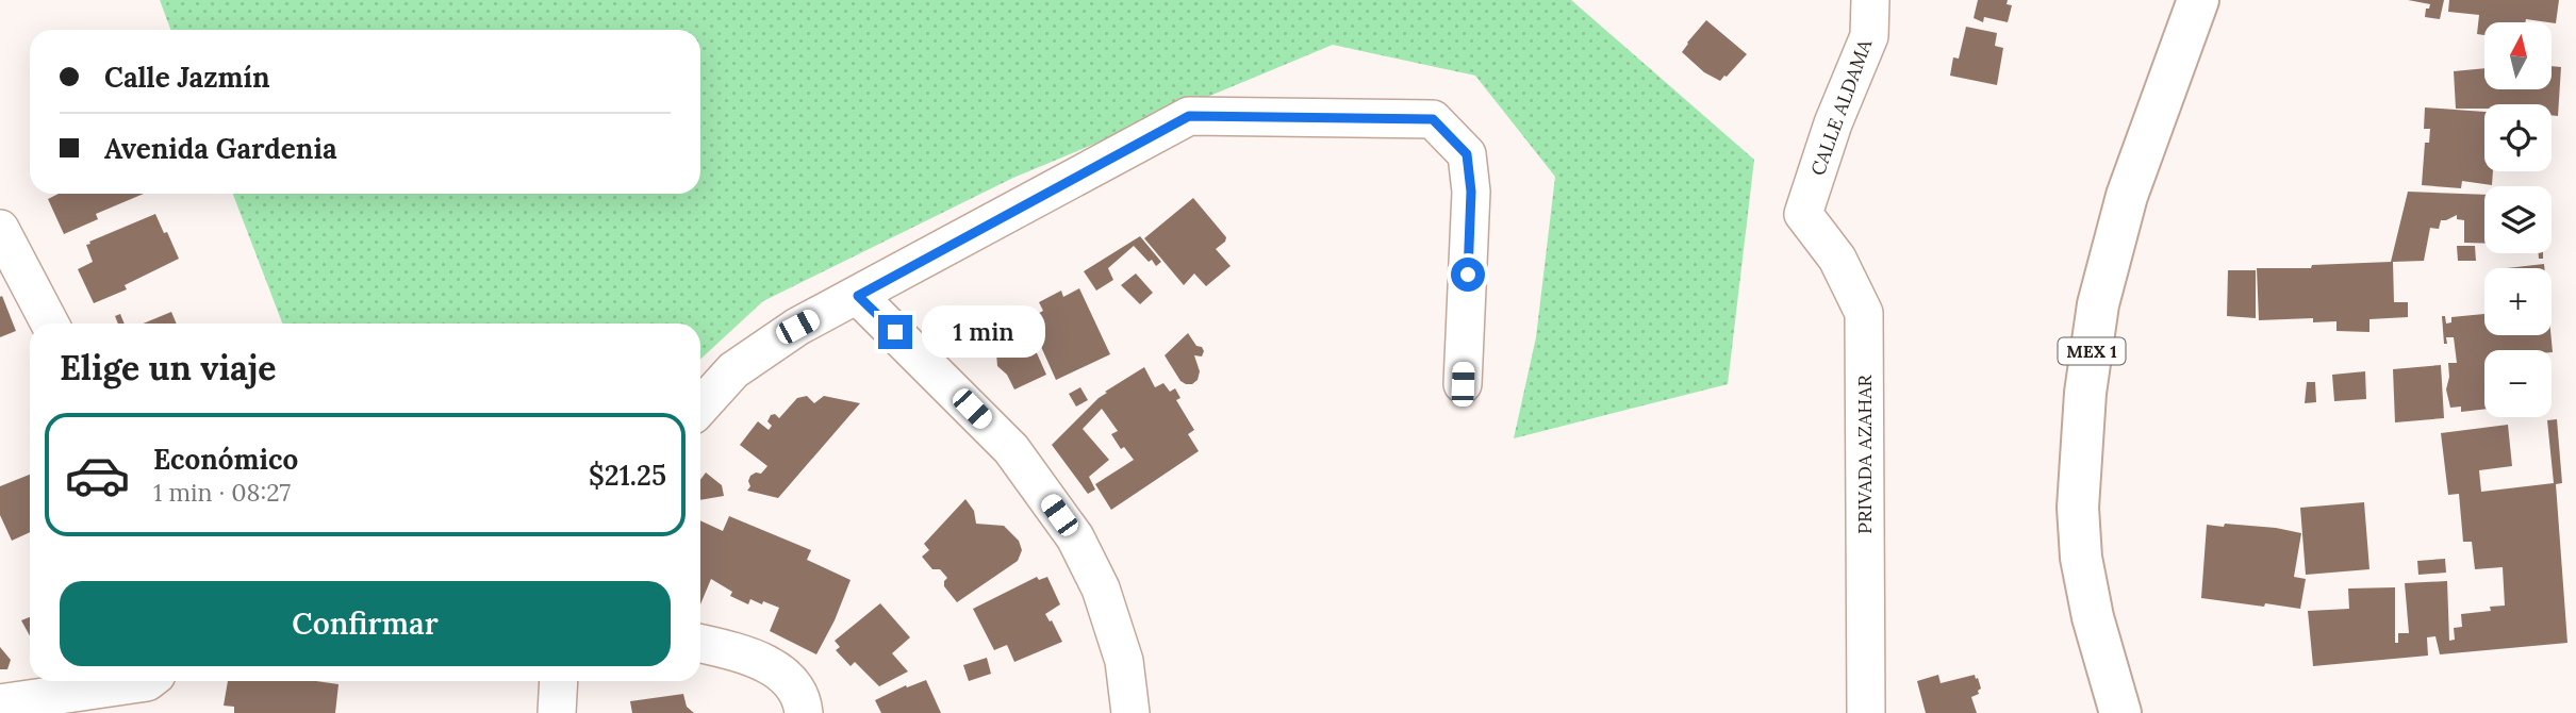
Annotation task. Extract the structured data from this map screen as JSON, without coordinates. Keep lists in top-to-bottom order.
{
  "streets": {
    "main road": ["MEX 1"],
    "street": ["CALLE ALDAMA", "PRIVADA AZAHAR"]
  },
  "crossings": [
    ["CALLE ALDAMA", "PRIVADA AZAHAR"]
  ],
  "north": "top",
  "page": {
    "map_buttons": ["+", "−"],
    "banner": ["Calle Jazmín", "Avenida Gardenia"],
    "bubble": "1 min",
    "heading": "Elige un viaje",
    "list": [
      {
        "name": "Económico",
        "note": "1 min · 08:27",
        "value": "$21.25"
      }
    ],
    "buttons": "Confirmar"
  }
}
